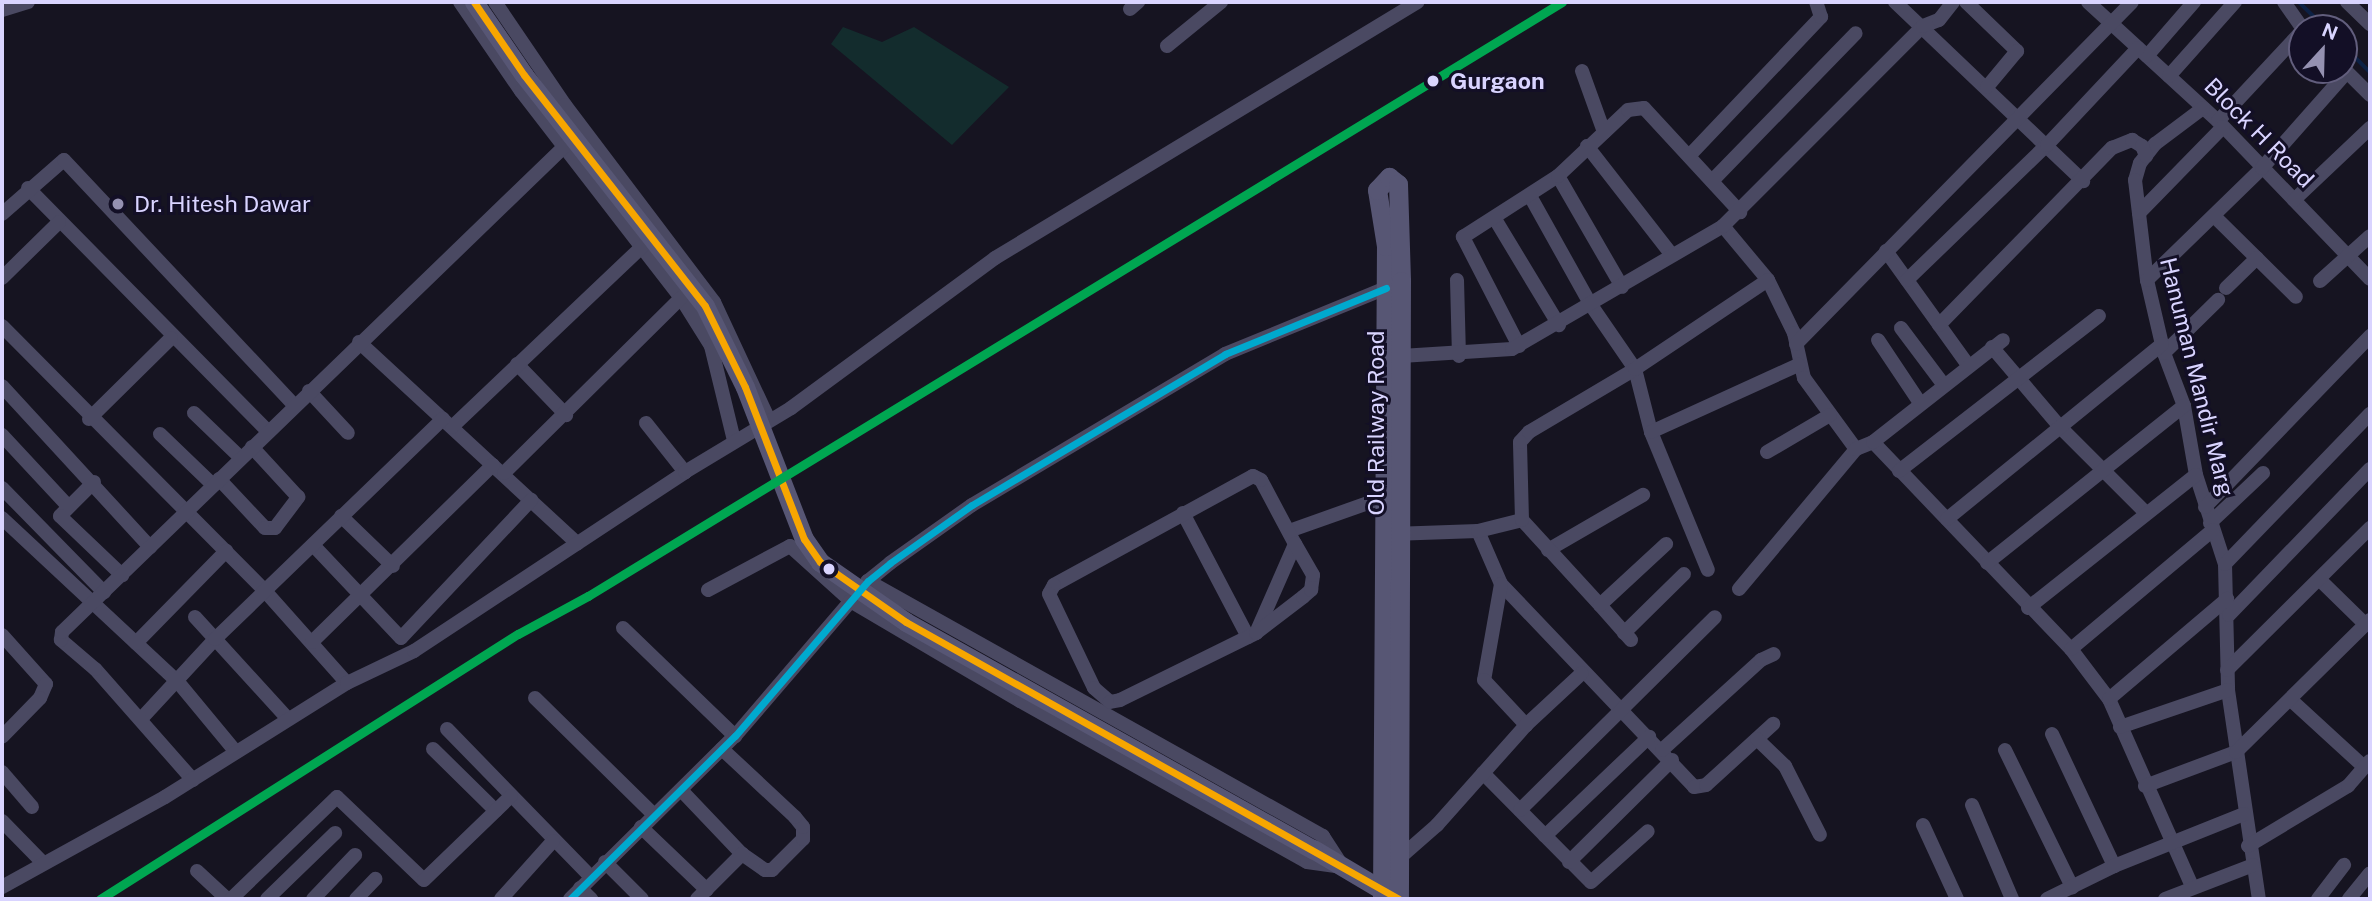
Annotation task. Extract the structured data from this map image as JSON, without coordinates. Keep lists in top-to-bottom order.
{
  "streets": {
    "street": ["Block H Road", "Hanuman Mandir Marg", "Old Railway Road"]
  },
  "places": ["Gurgaon", "Dr. Hitesh Dawar"],
  "north": "top"
}
